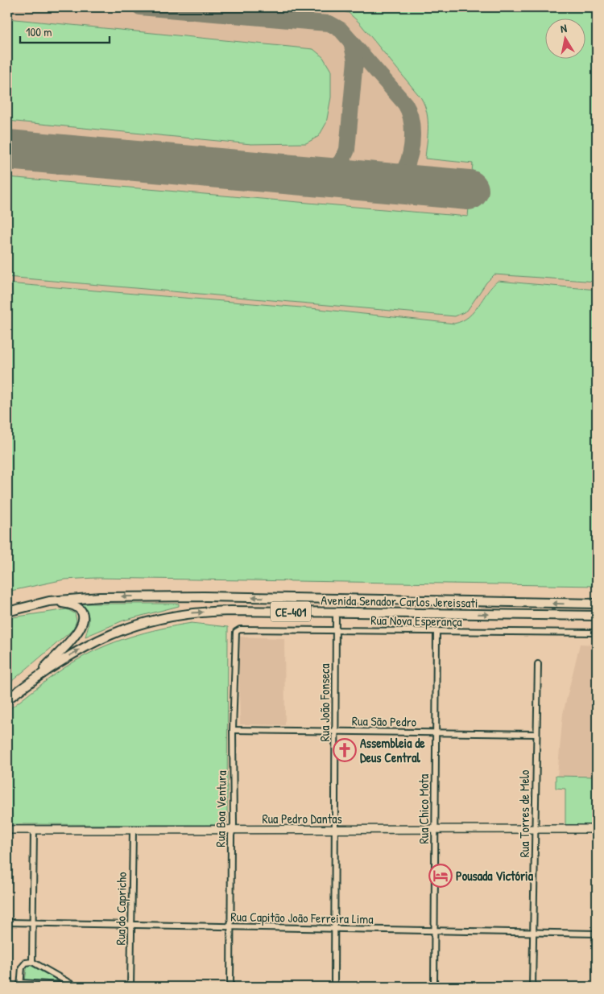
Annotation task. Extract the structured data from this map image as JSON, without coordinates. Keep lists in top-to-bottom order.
{
  "streets": {
    "main road": ["Avenida Senador Carlos Jereissati", "CE-401", "Rua Pedro Dantas"],
    "street": [
      "Rua Nova Esperança",
      "Rua João Fonseca",
      "Rua São Pedro",
      "Rua Boa Ventura",
      "Rua Chico Mota",
      "Rua Torres de Melo",
      "Rua do Capricho",
      "Rua Capitão João Ferreira Lima"
    ]
  },
  "crossings": [
    ["Avenida Senador Carlos Jereissati", "Rua João Fonseca"],
    ["Rua Nova Esperança", "Rua João Fonseca"],
    ["Rua Nova Esperança", "Rua Boa Ventura"],
    ["Rua Nova Esperança", "Rua Chico Mota"],
    ["Rua João Fonseca", "Rua São Pedro"],
    ["Rua João Fonseca", "Rua Pedro Dantas"],
    ["Rua João Fonseca", "Rua Capitão João Ferreira Lima"],
    ["Rua São Pedro", "Rua Boa Ventura"],
    ["Rua São Pedro", "Rua Chico Mota"],
    ["Rua São Pedro", "Rua Torres de Melo"],
    ["Rua Boa Ventura", "Rua Pedro Dantas"],
    ["Rua Boa Ventura", "Rua Capitão João Ferreira Lima"],
    ["Rua Chico Mota", "Rua Pedro Dantas"],
    ["Rua Chico Mota", "Rua Capitão João Ferreira Lima"],
    ["Rua Torres de Melo", "Rua Pedro Dantas"],
    ["Rua Torres de Melo", "Rua Capitão João Ferreira Lima"],
    ["Rua Pedro Dantas", "Rua do Capricho"],
    ["Rua do Capricho", "Rua Capitão João Ferreira Lima"]
  ],
  "places": {
    "church": ["Assembleia de Deus Central"],
    "hotel": ["Pousada Victória"]
  },
  "scale_bar": "100 m",
  "north": "top"
}
